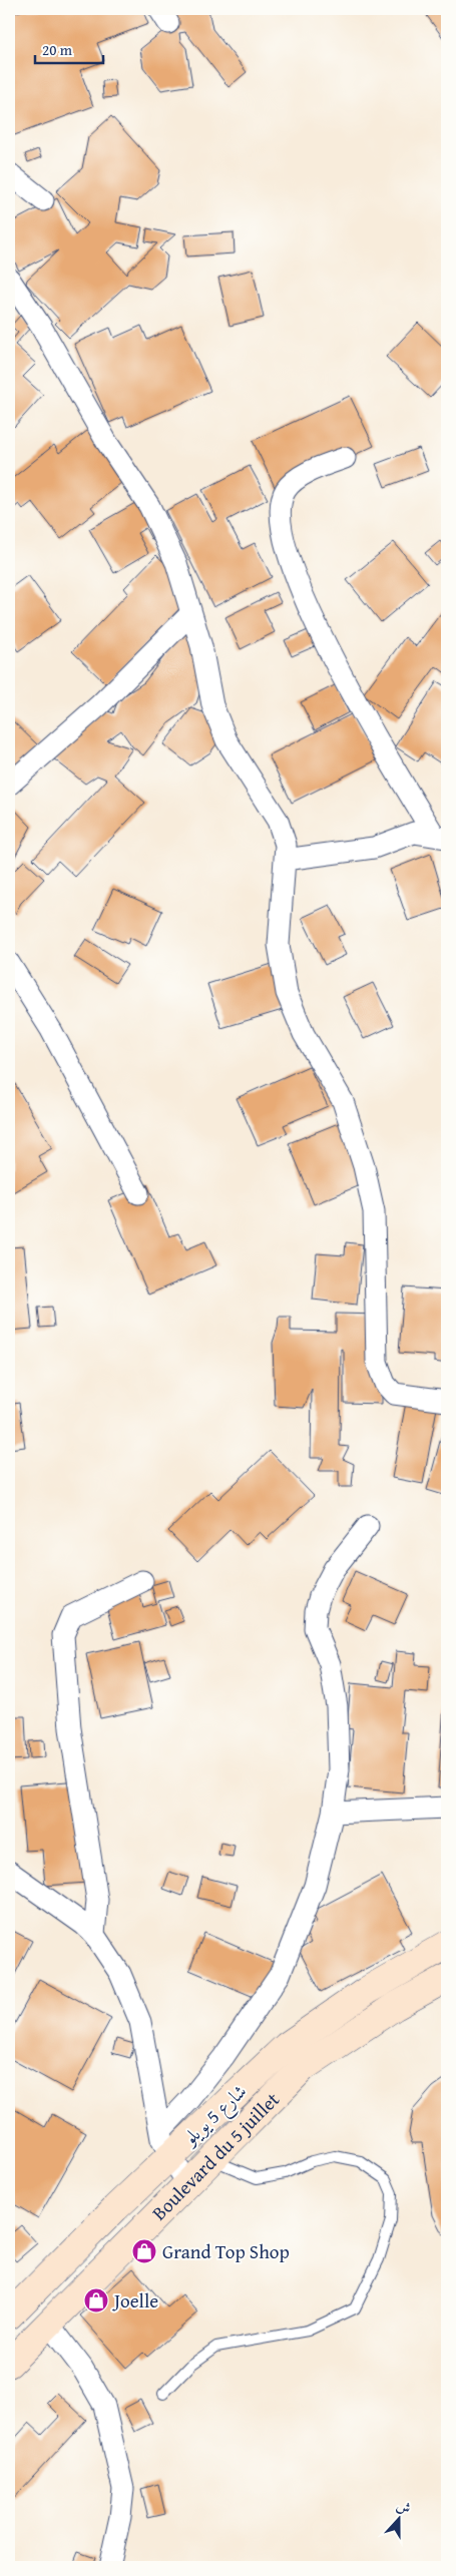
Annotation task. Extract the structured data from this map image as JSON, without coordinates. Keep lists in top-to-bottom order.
{
  "streets": {
    "main road": ["شارع 5 يويلو", "Boulevard du 5 juillet"]
  },
  "places": {
    "shop": ["Grand Top Shop", "Joelle"]
  },
  "scale_bar": "20 m",
  "north": "top"
}
